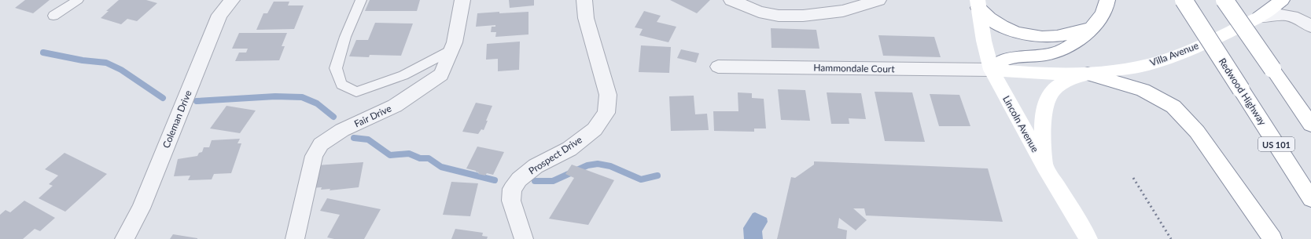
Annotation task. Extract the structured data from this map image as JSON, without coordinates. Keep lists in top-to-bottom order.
{
  "streets": {
    "main road": [
      "Villa Avenue",
      "Redwood Highway",
      "Lincoln Avenue",
      "US 101"
    ],
    "street": [
      "Hammondale Court",
      "Fair Drive",
      "Coleman Drive",
      "Prospect Drive"
    ]
  },
  "crossings": [
    ["Villa Avenue", "Hammondale Court"],
    ["Villa Avenue", "Lincoln Avenue"],
    ["Hammondale Court", "Lincoln Avenue"]
  ]
}
